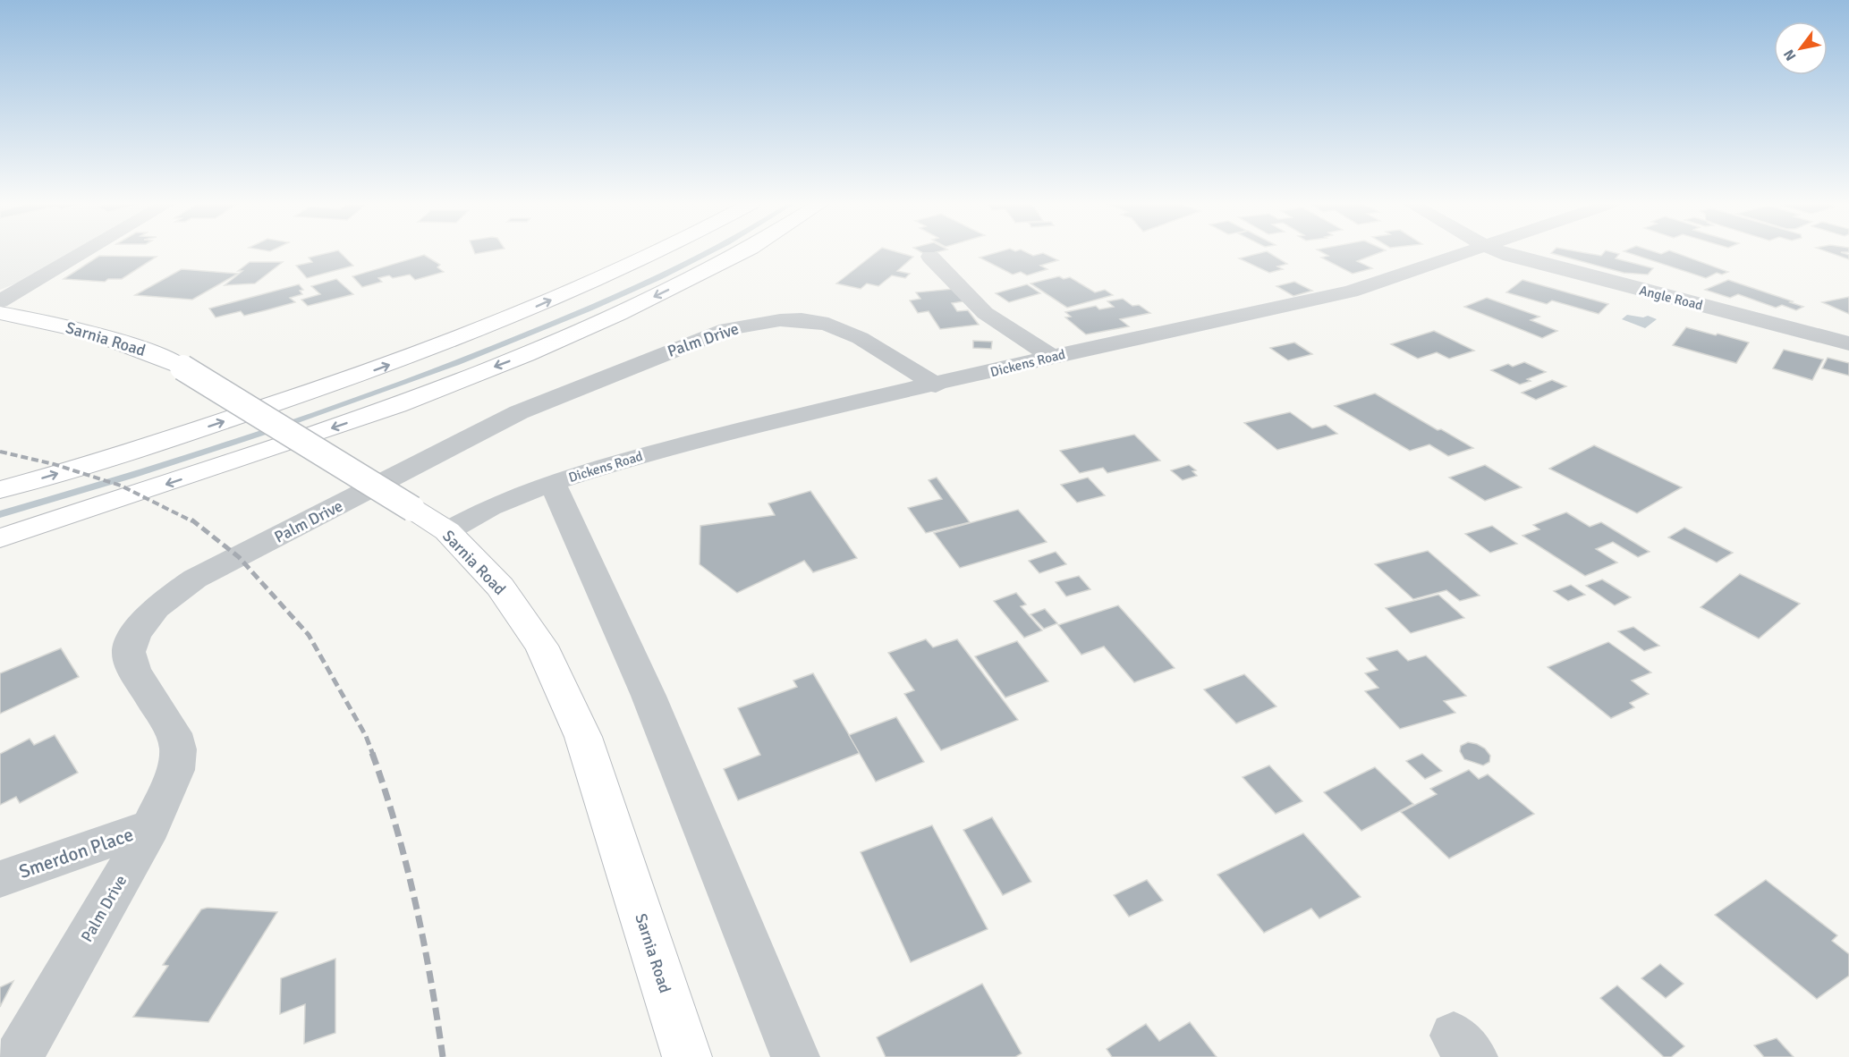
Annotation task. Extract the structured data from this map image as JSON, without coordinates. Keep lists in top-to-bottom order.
{
  "streets": {
    "main road": ["Sarnia Road"],
    "street": [
      "Angle Road",
      "Palm Drive",
      "Dickens Road",
      "Smerdon Place"
    ]
  },
  "crossings": [
    ["Sarnia Road", "Dickens Road"],
    ["Palm Drive", "Dickens Road"],
    ["Palm Drive", "Smerdon Place"]
  ],
  "north": "bottom left"
}
